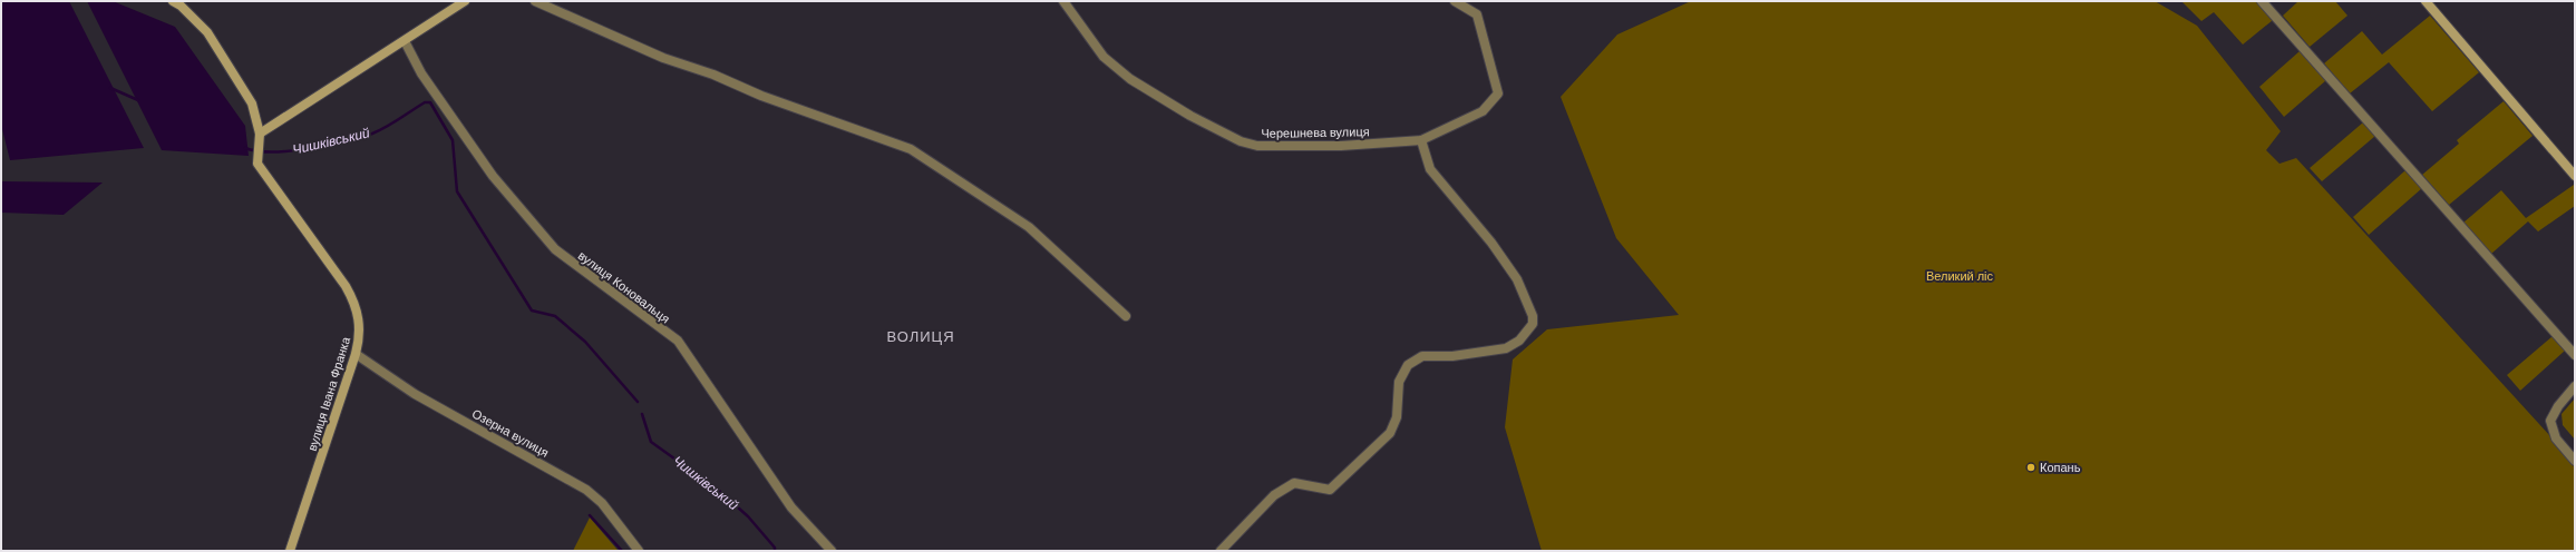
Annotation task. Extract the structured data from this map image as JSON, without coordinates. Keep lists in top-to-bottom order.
{
  "streets": {
    "street": [
      "Черешнева вулиця",
      "вулиця Коновальця",
      "вулиця Івана Франка",
      "Озерна вулиця"
    ]
  },
  "crossings": [
    ["вулиця Івана Франка", "Озерна вулиця"]
  ],
  "districts": ["ВОЛИЦЯ"],
  "water": ["Чишківський"],
  "parks": ["Великий ліс"],
  "places": ["Копань"]
}
